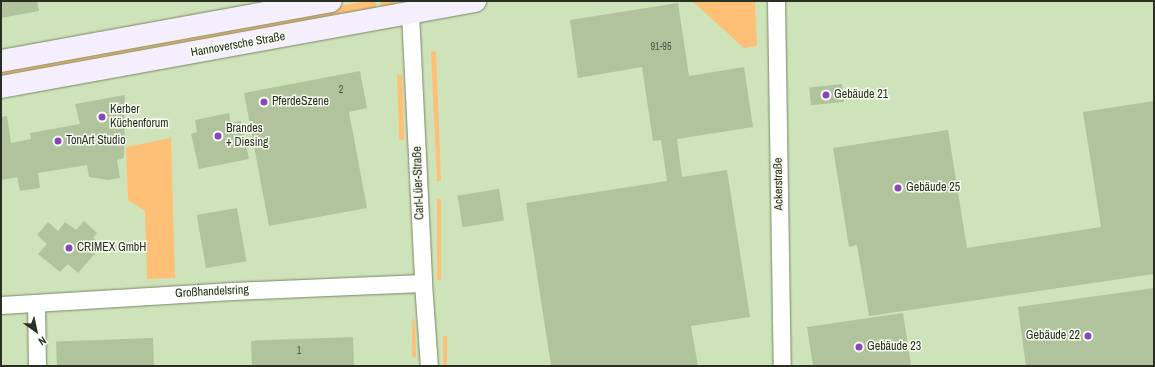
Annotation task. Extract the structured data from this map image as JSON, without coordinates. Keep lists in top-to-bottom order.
{
  "streets": {
    "main road": ["Hannoversche Straße"],
    "street": ["Carl-Lüer-Straße", "Ackerstraße", "Großhandelsring"]
  },
  "crossings": [
    ["Hannoversche Straße", "Carl-Lüer-Straße"],
    ["Carl-Lüer-Straße", "Großhandelsring"]
  ],
  "places": [
    "Gebäude 21",
    "PferdeSzene",
    "Kerber Küchenforum",
    "Brandes + Diesing",
    "TonArt Studio",
    "Gebäude 25",
    "CRIMEX GmbH",
    "Gebäude 22",
    "Gebäude 23"
  ],
  "house_numbers": ["91-95", "2", "1"],
  "north": "bottom right"
}
